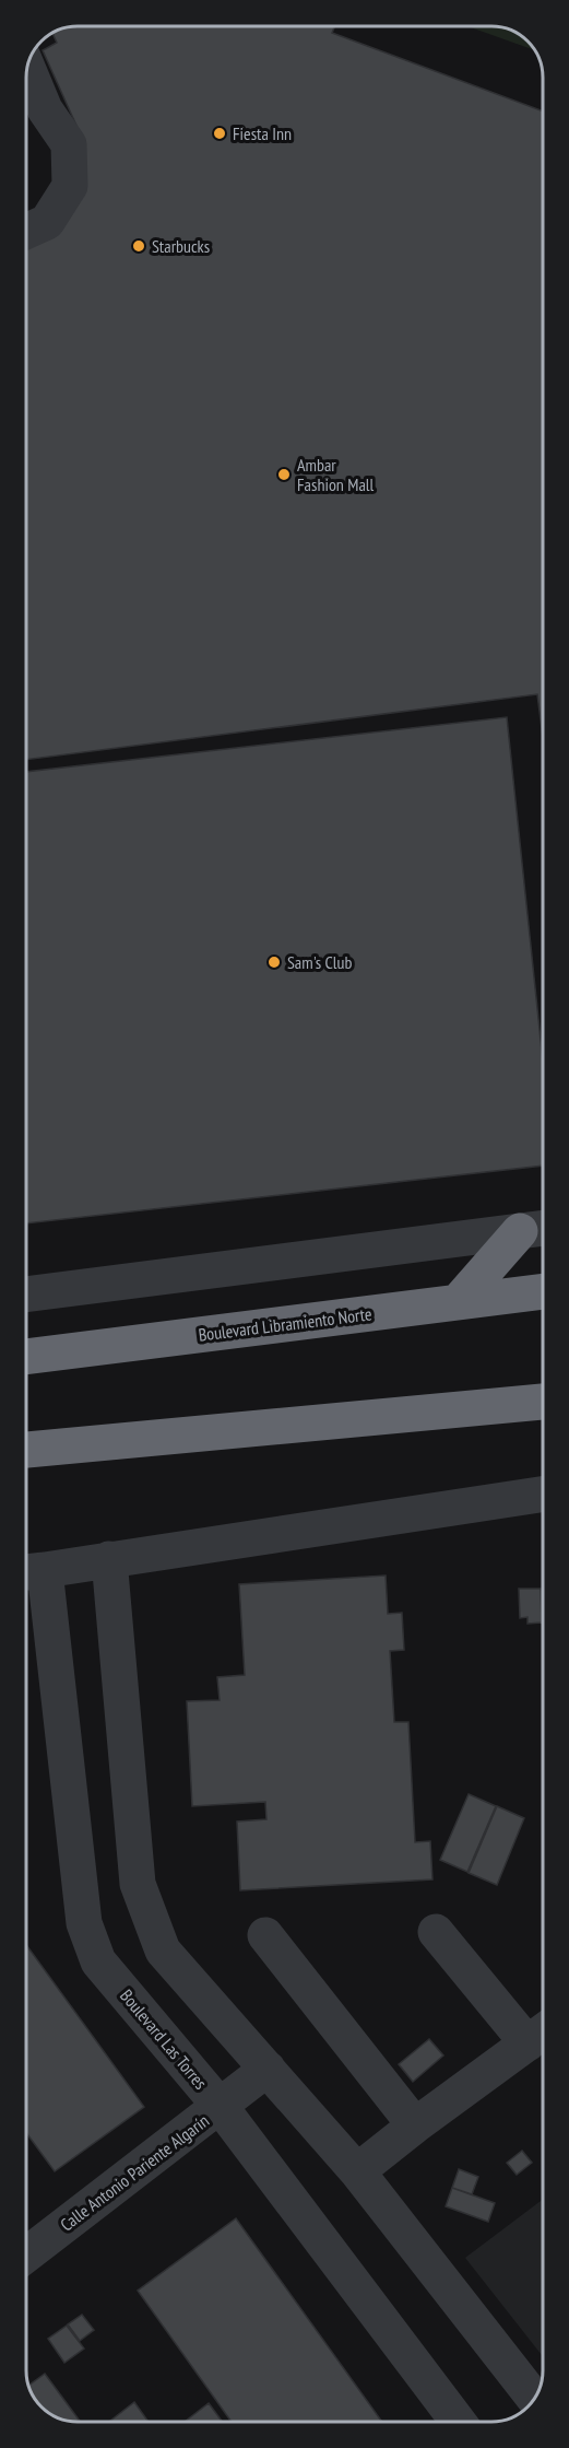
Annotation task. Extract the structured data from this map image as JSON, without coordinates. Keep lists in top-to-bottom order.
{
  "streets": {
    "highway": ["Boulevard Libramiento Norte"],
    "street": ["Boulevard Las Torres", "Calle Antonio Pariente Algarín"]
  },
  "crossings": [
    ["Boulevard Las Torres", "Calle Antonio Pariente Algarín"]
  ],
  "places": [
    "Fiesta Inn",
    "Starbucks",
    "Ambar Fashion Mall",
    "Sam's Club"
  ]
}
